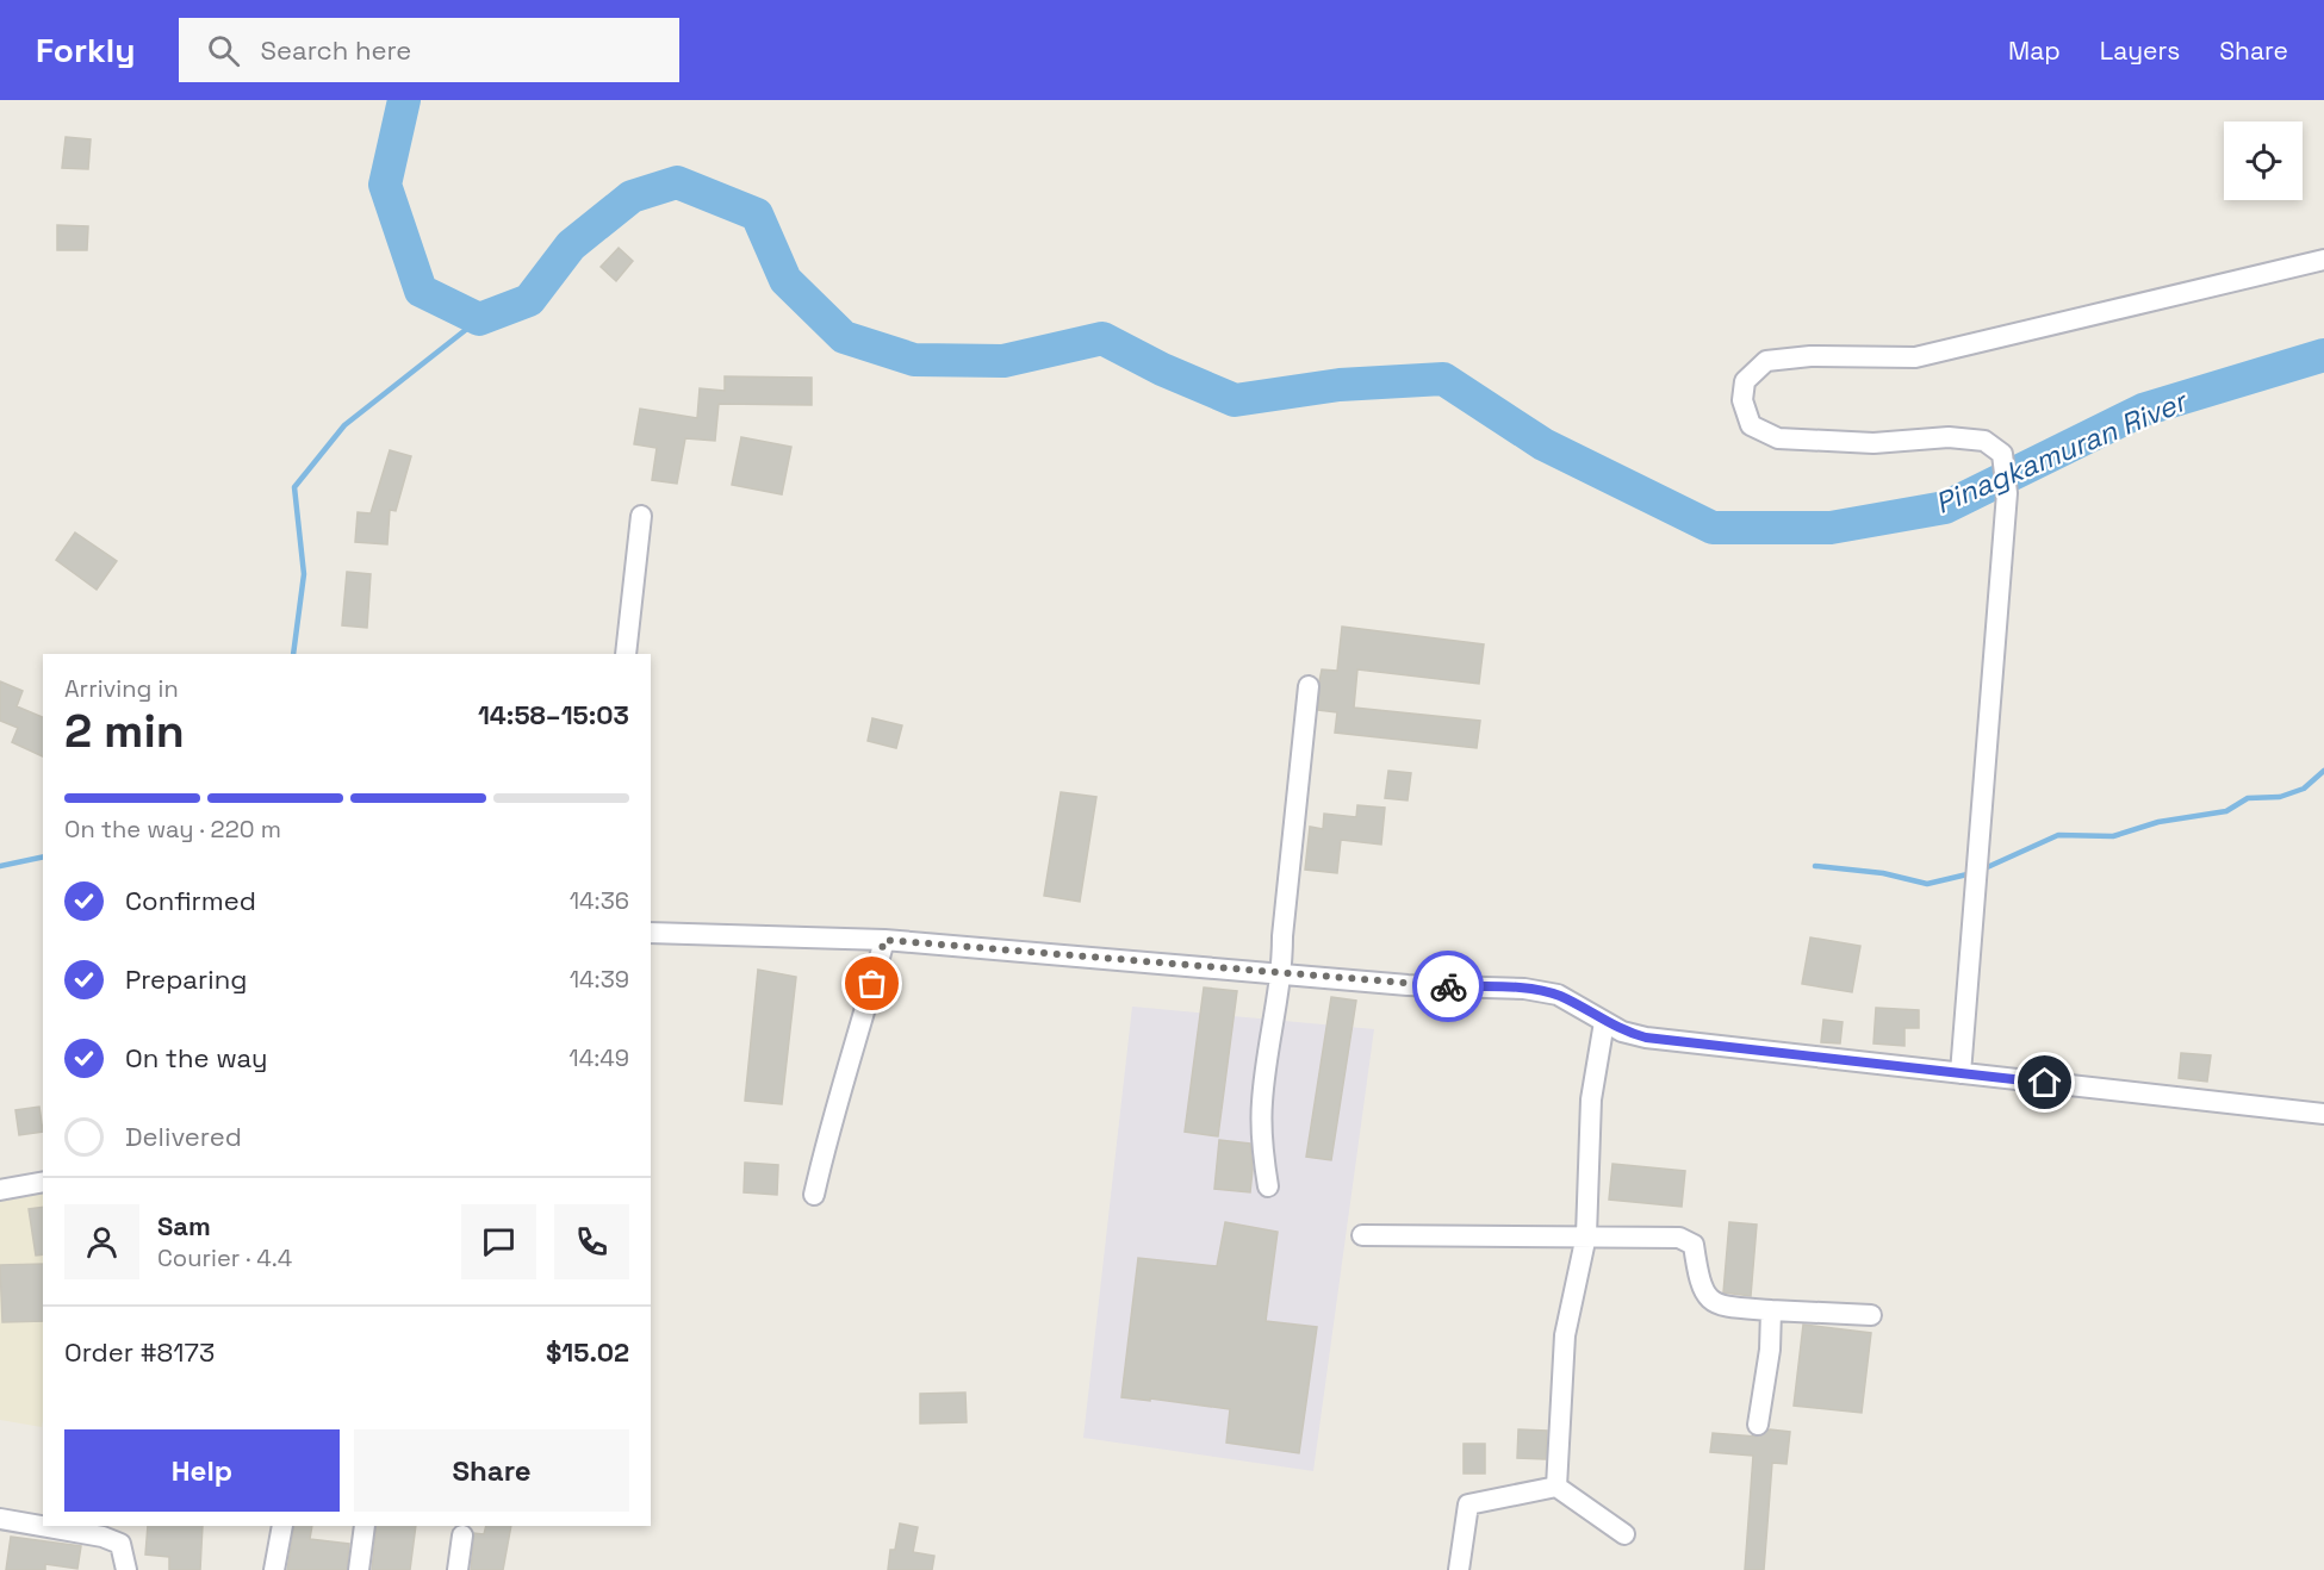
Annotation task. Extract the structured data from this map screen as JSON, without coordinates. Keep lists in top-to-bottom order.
{
  "water": ["Pinagkamuran River"],
  "page": {
    "header": "Forkly",
    "search": "Search here",
    "nav": ["Map", "Layers", "Share"],
    "heading": ["2 min", "Arriving in", "14:58–15:03"],
    "panel": [
      "Sam",
      "Courier · 4.4",
      "Order #8173",
      "$15.02"
    ],
    "bar": "On the way · 220 m",
    "list": [
      ["Confirmed", "14:36"],
      ["Preparing", "14:39"],
      ["On the way", "14:49"],
      "Delivered"
    ],
    "buttons": ["Help", "Share"]
  }
}
